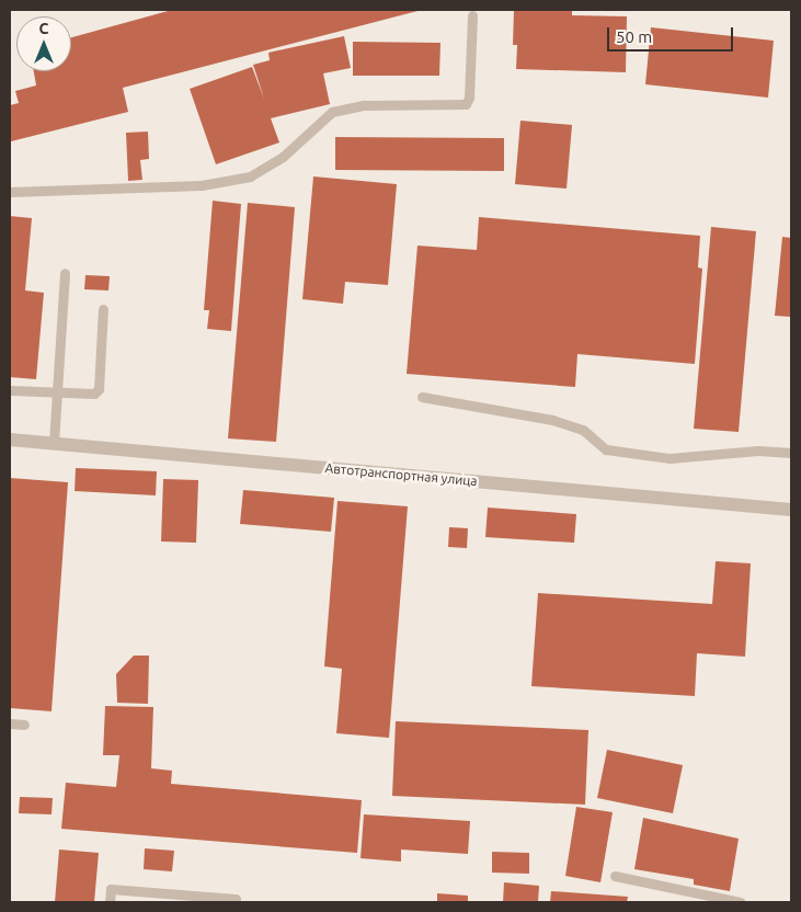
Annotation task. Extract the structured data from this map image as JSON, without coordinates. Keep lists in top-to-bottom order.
{
  "streets": {
    "street": ["Автотранспортная улица"]
  },
  "scale_bar": "50 m",
  "north": "top"
}
